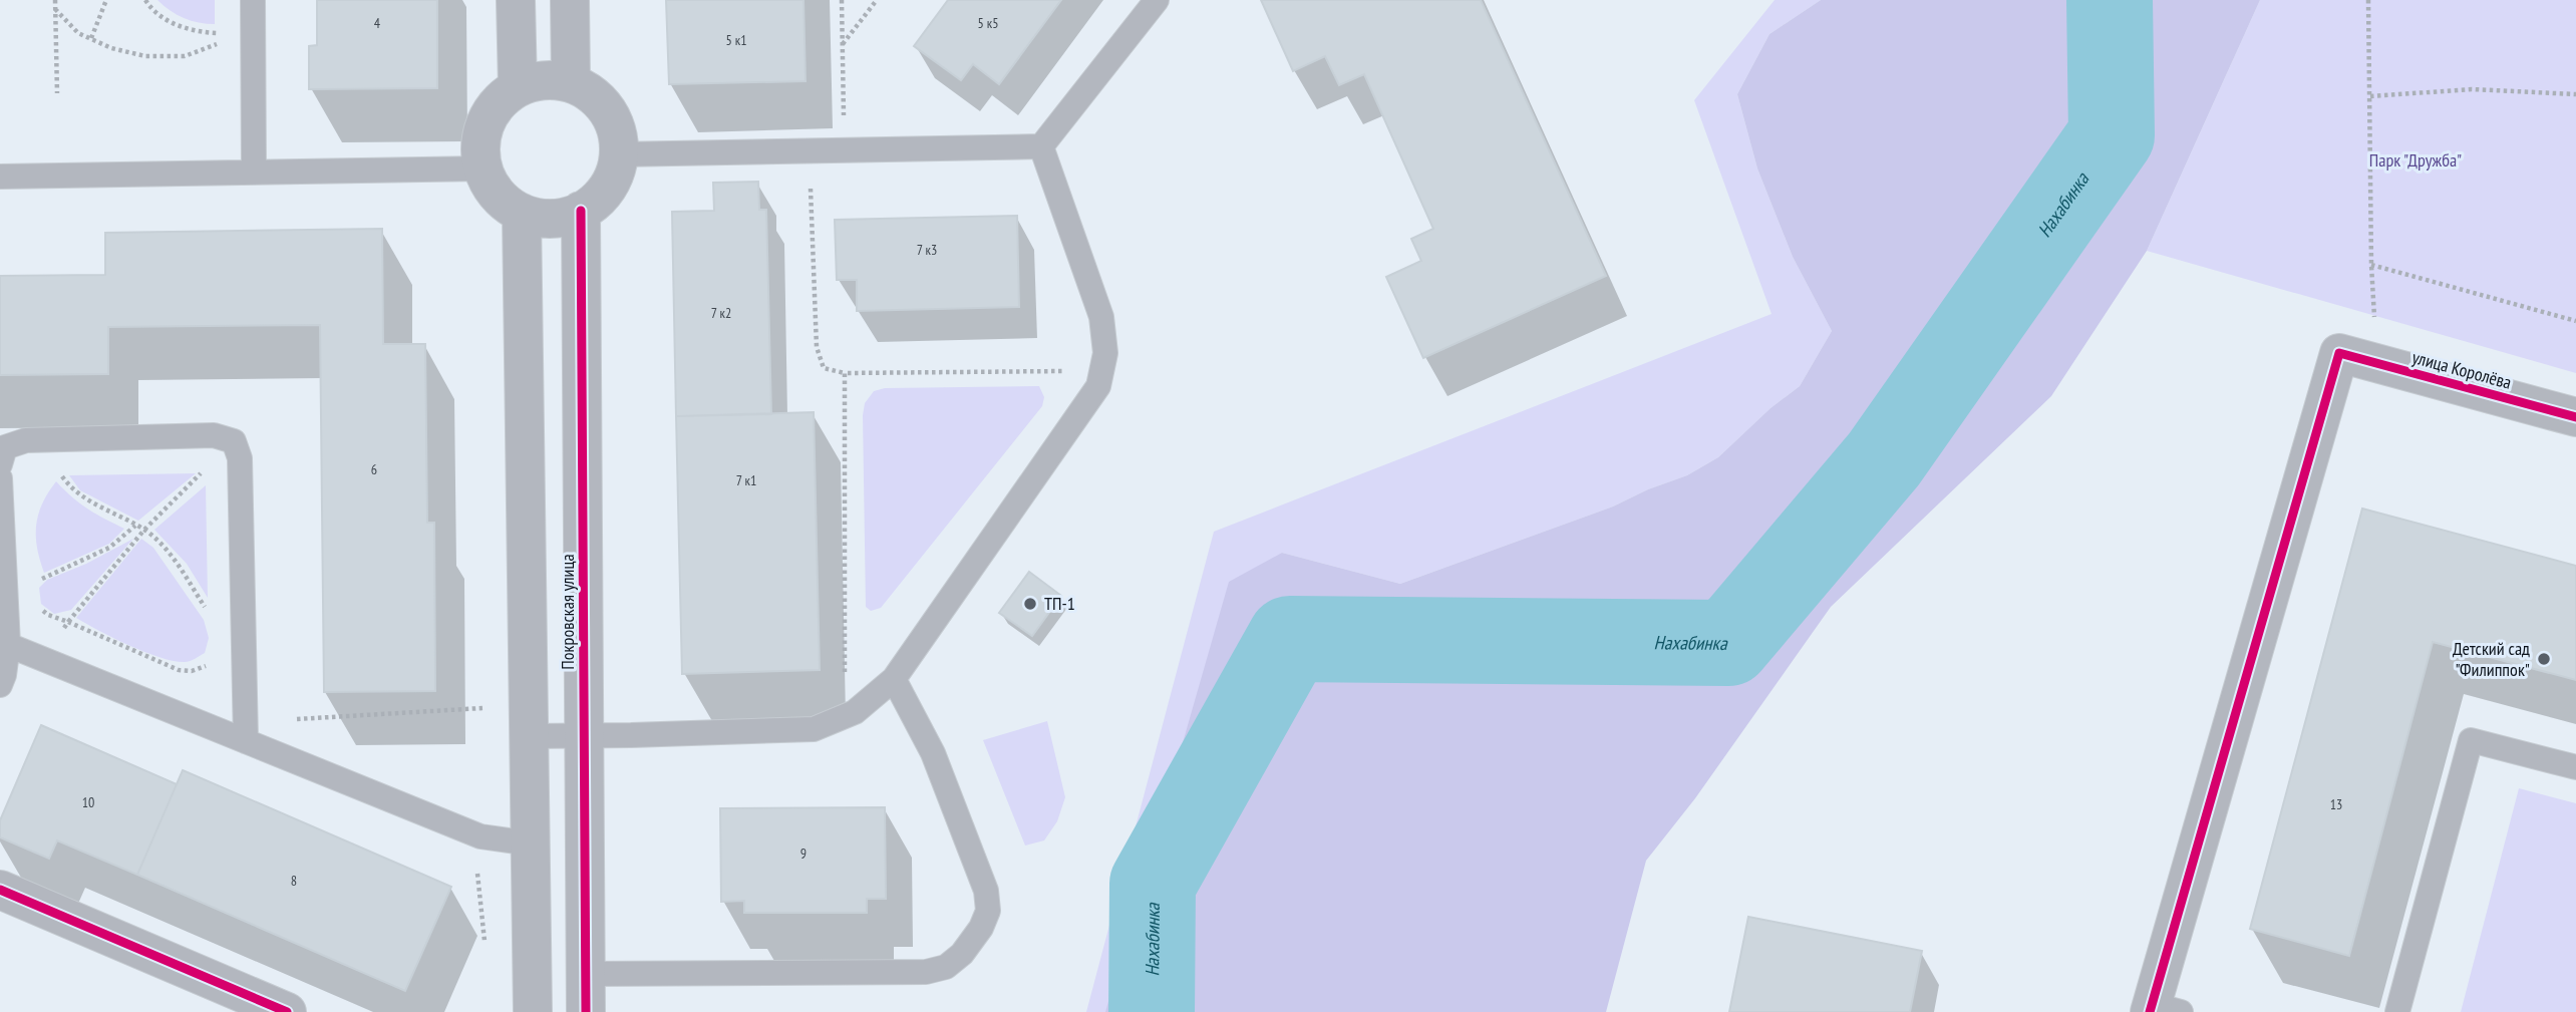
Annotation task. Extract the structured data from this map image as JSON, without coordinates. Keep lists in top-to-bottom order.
{
  "streets": {
    "street": ["улица Королёва", "Покровская улица"]
  },
  "water": ["Нахабинка"],
  "parks": ["Парк \"Дружба\""],
  "places": ["ТП-1", "Детский сад \"Филиппок\""],
  "house_numbers": [
    "4",
    "5 к5",
    "5 к1",
    "7 к3",
    "7 к2",
    "6",
    "7 к1",
    "10",
    "13",
    "9",
    "8"
  ]
}
